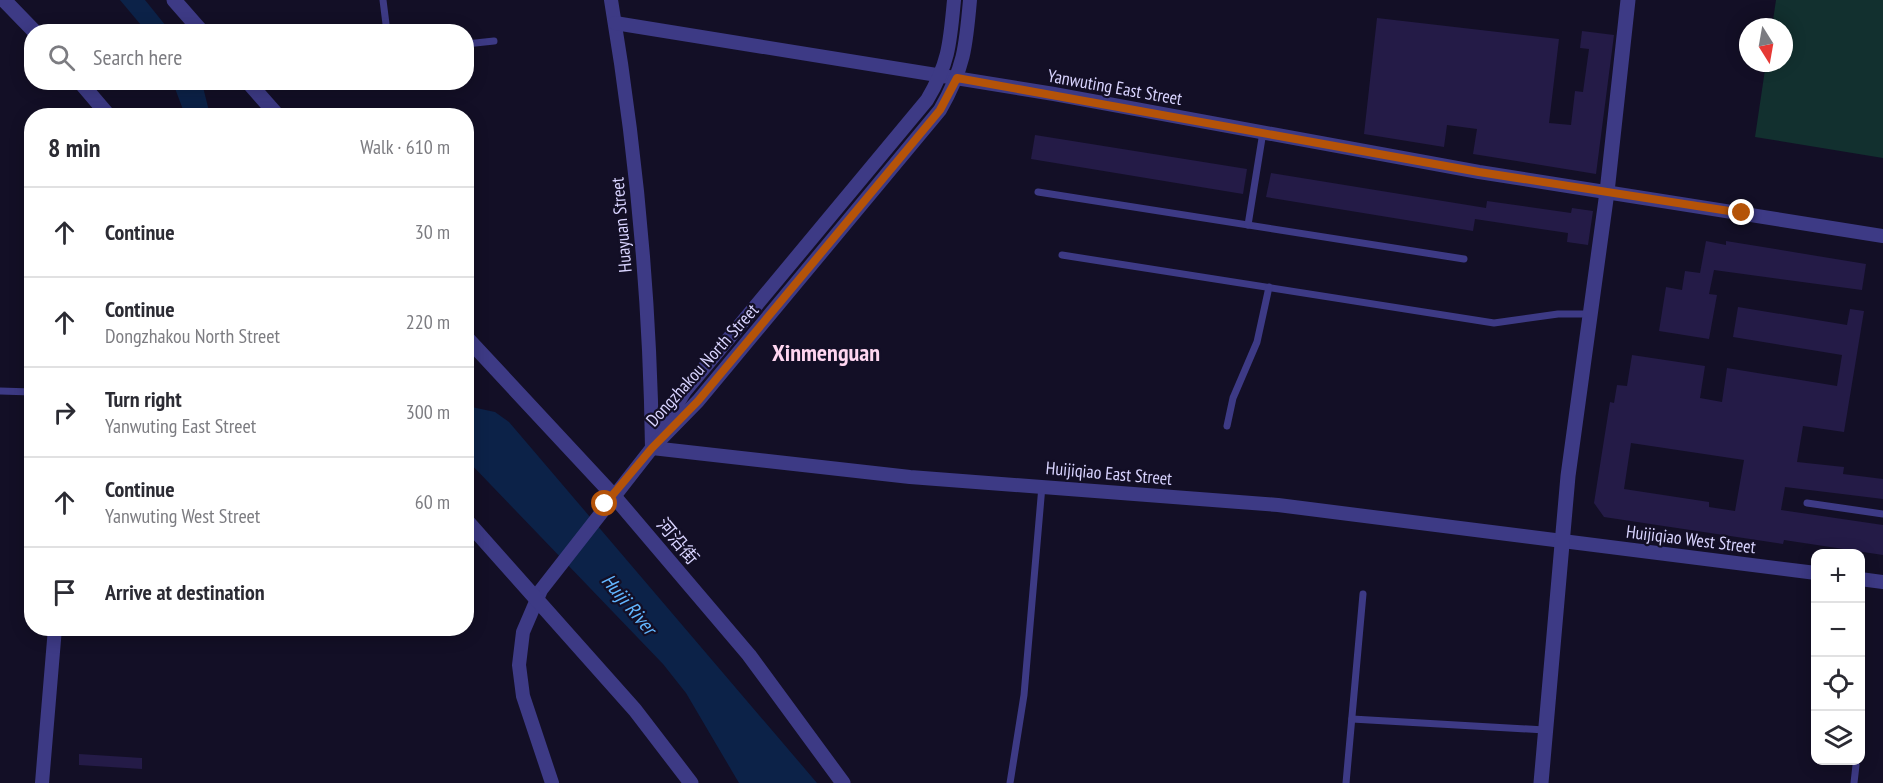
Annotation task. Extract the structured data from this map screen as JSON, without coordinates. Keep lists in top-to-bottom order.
{
  "streets": {
    "street": [
      "Yanwuting East Street",
      "Huayuan Street",
      "Dongzhakou North Street",
      "Huijiqiao East Street",
      "Huijiqiao West Street",
      "河沿街"
    ]
  },
  "crossings": [
    ["Yanwuting East Street", "Huayuan Street"],
    ["Yanwuting East Street", "Dongzhakou North Street"],
    ["Huayuan Street", "Dongzhakou North Street"],
    ["Huayuan Street", "Huijiqiao East Street"],
    ["Dongzhakou North Street", "Huijiqiao East Street"],
    ["Huijiqiao East Street", "Huijiqiao West Street"]
  ],
  "districts": ["Xinmenguan"],
  "water": ["Huiji River"],
  "north": "bottom",
  "page": {
    "search": "Search here",
    "heading": ["8 min", "Walk · 610 m"],
    "list": [
      ["Continue", "30 m"],
      ["Continue", "Dongzhakou North Street", "220 m"],
      ["Turn right", "Yanwuting East Street", "300 m"],
      ["Continue", "Yanwuting West Street", "60 m"],
      "Arrive at destination"
    ],
    "map_buttons": ["+", "−"]
  }
}
